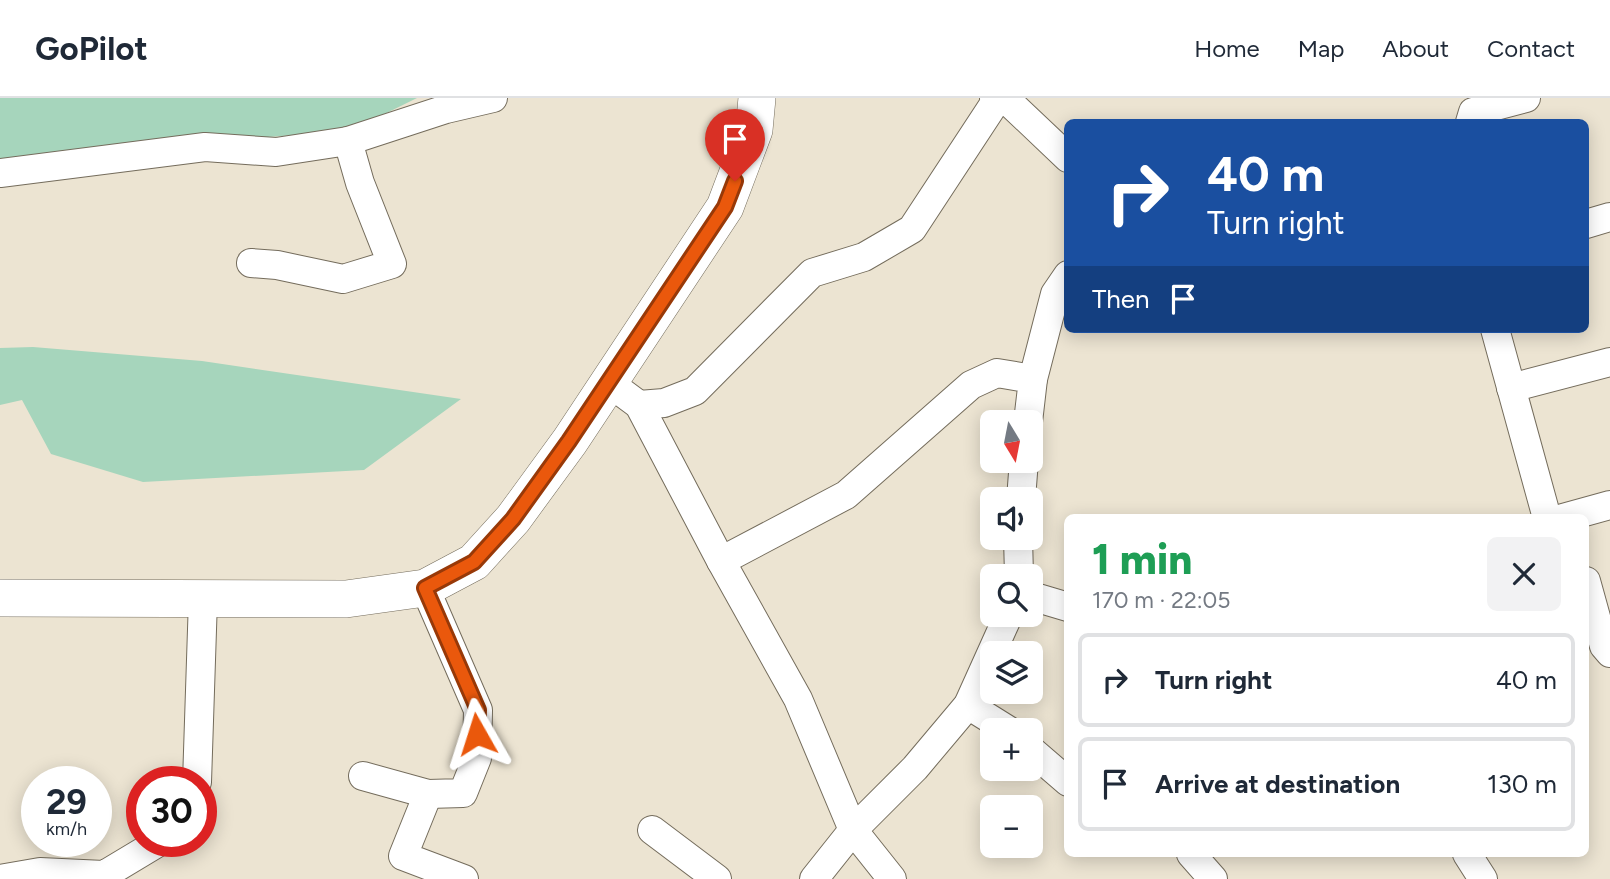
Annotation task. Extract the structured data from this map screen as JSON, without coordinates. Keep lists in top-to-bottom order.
{
  "north": "bottom",
  "page": {
    "header": "GoPilot",
    "nav": [
      "Home",
      "Map",
      "About",
      "Contact"
    ],
    "turn": ["40 m", "Turn right"],
    "then": "Then",
    "map_buttons": ["+", "−"],
    "heading": ["1 min", "170 m · 22:05"],
    "list": [
      {
        "name": "Turn right",
        "value": "40 m"
      },
      {
        "name": "Arrive at destination",
        "value": "130 m"
      }
    ],
    "speed": "29 km/h",
    "limit": "30"
  }
}
